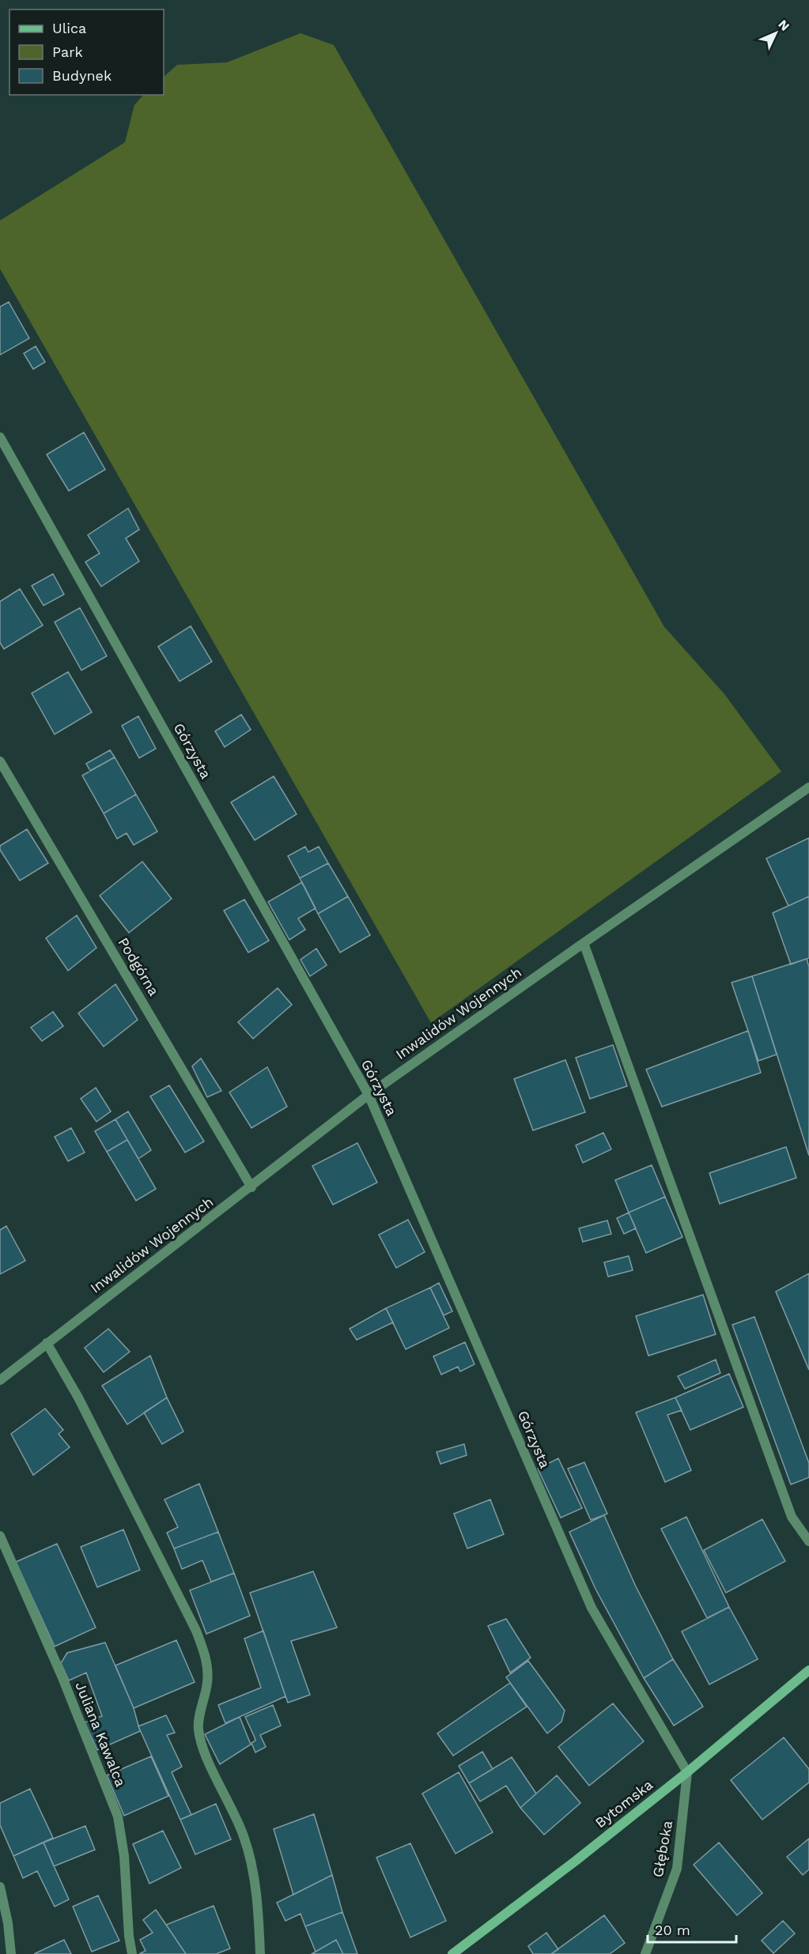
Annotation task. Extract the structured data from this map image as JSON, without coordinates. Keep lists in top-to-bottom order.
{
  "streets": {
    "street": [
      "Górzysta",
      "Podgórna",
      "Inwalidów Wojennych",
      "Juliana Kawalca",
      "Bytomska",
      "Głęboka"
    ]
  },
  "crossings": [
    ["Górzysta", "Inwalidów Wojennych"],
    ["Górzysta", "Bytomska"],
    ["Górzysta", "Głęboka"],
    ["Podgórna", "Inwalidów Wojennych"],
    ["Bytomska", "Głęboka"]
  ],
  "legend": ["Ulica", "Park", "Budynek"],
  "scale_bar": "20 m",
  "north": "top right"
}
